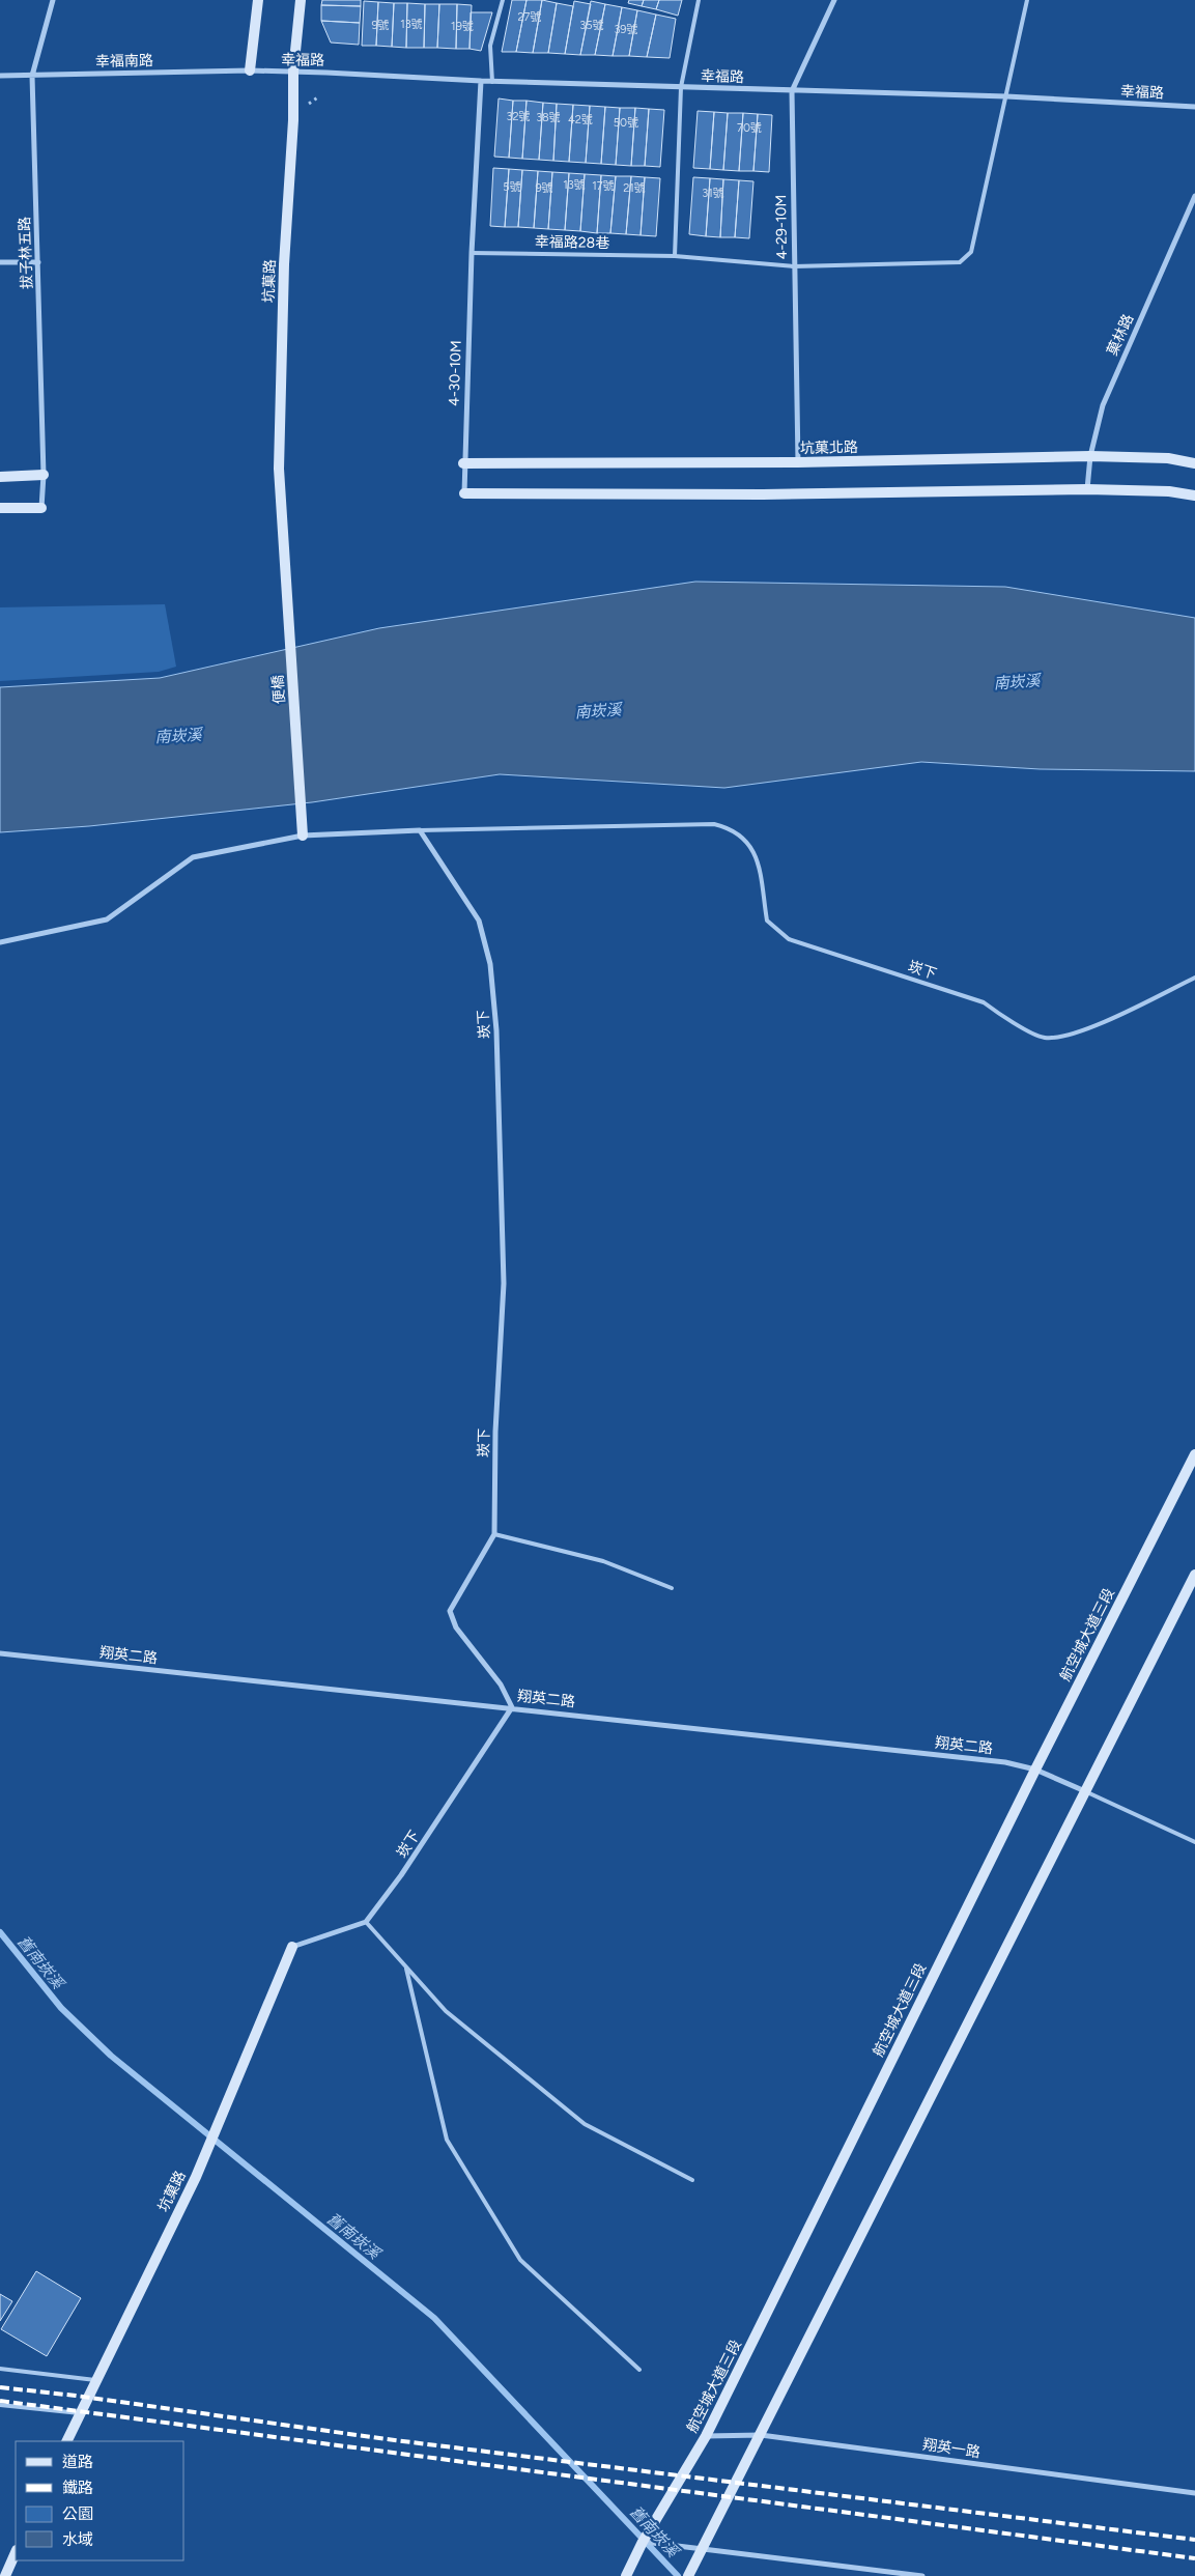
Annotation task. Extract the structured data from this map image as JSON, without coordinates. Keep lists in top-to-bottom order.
{
  "streets": {
    "street": [
      "幸福路",
      "幸福南路",
      "4-29-10M",
      "拔子林五路",
      "坑菓路",
      "菓林路",
      "4-30-10M",
      "坑菓北路",
      "便橋",
      "崁下",
      "航空城大道三段",
      "翔英二路",
      "翔英一路"
    ],
    "lane": ["幸福路28巷"]
  },
  "crossings": [
    ["幸福路", "幸福南路"],
    ["幸福路", "4-29-10M"],
    ["幸福路", "幸福路28巷"],
    ["幸福路", "坑菓路"],
    ["幸福南路", "拔子林五路"],
    ["4-29-10M", "幸福路28巷"],
    ["4-29-10M", "坑菓北路"],
    ["幸福路28巷", "4-30-10M"],
    ["坑菓路", "便橋"],
    ["菓林路", "坑菓北路"],
    ["4-30-10M", "坑菓北路"],
    ["便橋", "崁下"],
    ["崁下", "翔英二路"],
    ["航空城大道三段", "翔英二路"],
    ["航空城大道三段", "翔英一路"]
  ],
  "water": ["南崁溪", "舊南崁溪"],
  "house_numbers": [
    "27號",
    "13號",
    "9號",
    "35號",
    "19號",
    "39號",
    "32號",
    "38號",
    "42號",
    "50號",
    "70號",
    "13號",
    "17號",
    "5號",
    "9號",
    "21號",
    "31號"
  ],
  "legend": [
    "道路",
    "鐵路",
    "公園",
    "水域"
  ]
}
